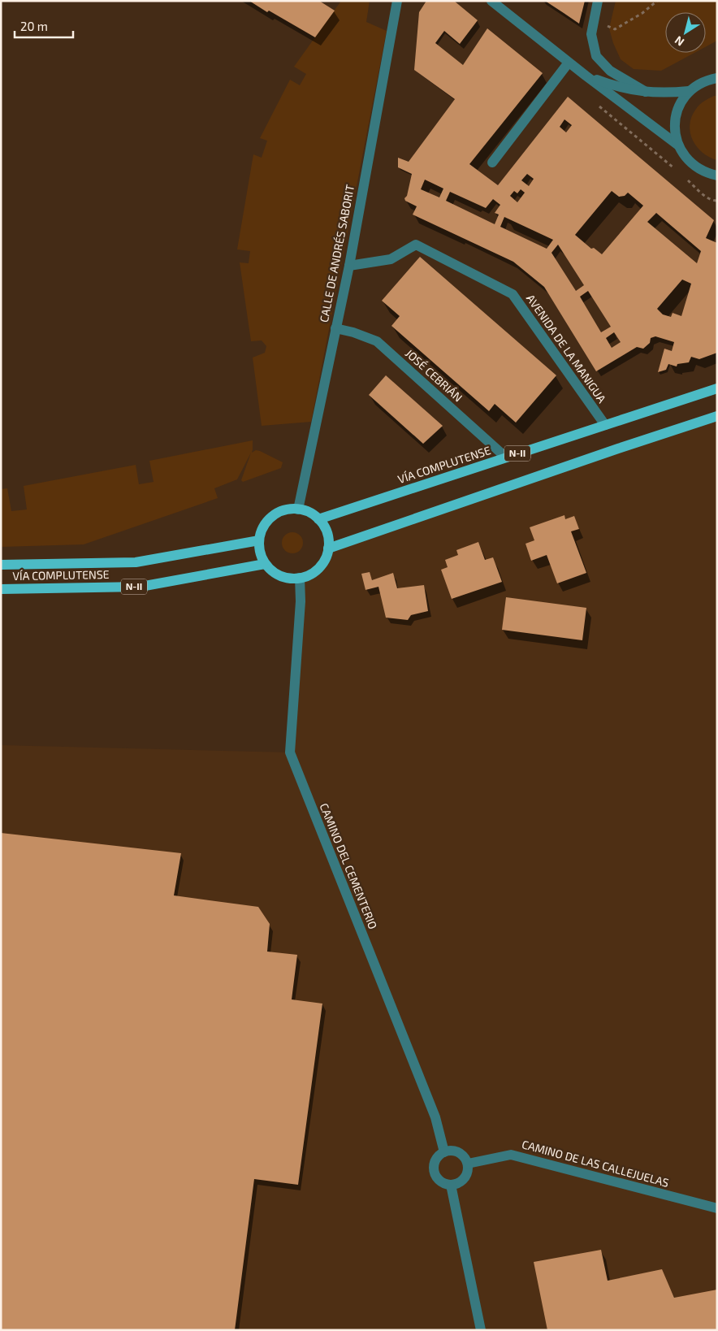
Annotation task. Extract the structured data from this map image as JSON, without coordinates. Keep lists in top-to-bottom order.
{
  "streets": {
    "main road": ["N-II", "VÍA COMPLUTENSE"],
    "street": [
      "CALLE DE ANDRÉS SABORIT",
      "AVENIDA DE LA MANIGUA",
      "JOSÉ CEBRIÁN",
      "CAMINO DEL CEMENTERIO",
      "CAMINO DE LAS CALLEJUELAS"
    ]
  },
  "crossings": [
    ["CALLE DE ANDRÉS SABORIT", "AVENIDA DE LA MANIGUA"],
    ["CALLE DE ANDRÉS SABORIT", "JOSÉ CEBRIÁN"],
    ["CALLE DE ANDRÉS SABORIT", "N-II"],
    ["CALLE DE ANDRÉS SABORIT", "VÍA COMPLUTENSE"],
    ["CALLE DE ANDRÉS SABORIT", "CAMINO DEL CEMENTERIO"],
    ["AVENIDA DE LA MANIGUA", "VÍA COMPLUTENSE"],
    ["JOSÉ CEBRIÁN", "VÍA COMPLUTENSE"],
    ["N-II", "VÍA COMPLUTENSE"],
    ["N-II", "CAMINO DEL CEMENTERIO"],
    ["VÍA COMPLUTENSE", "CAMINO DEL CEMENTERIO"],
    ["CAMINO DEL CEMENTERIO", "CAMINO DE LAS CALLEJUELAS"]
  ],
  "scale_bar": "20 m",
  "north": "bottom left"
}
